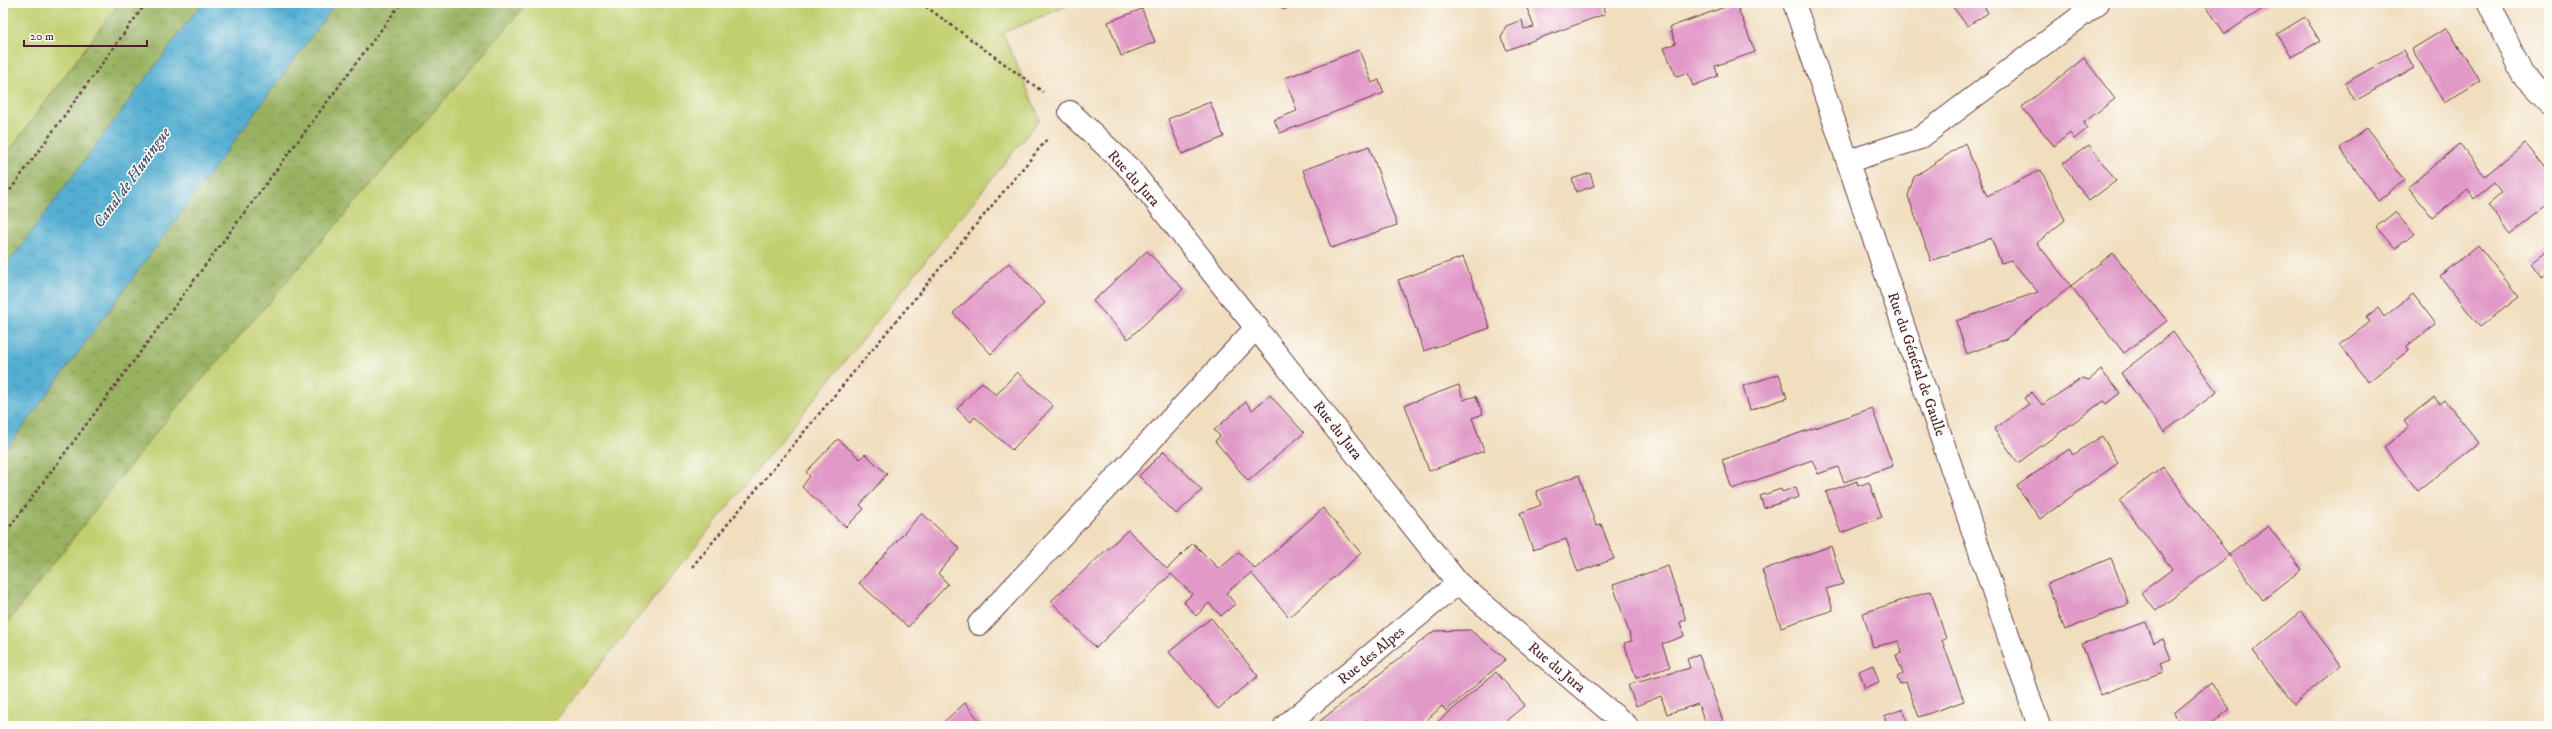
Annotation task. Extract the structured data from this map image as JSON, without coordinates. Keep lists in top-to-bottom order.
{
  "streets": {
    "street": ["Rue du Jura", "Rue du Général de Gaulle", "Rue des Alpes"]
  },
  "crossings": [
    ["Rue du Jura", "Rue des Alpes"]
  ],
  "water": ["Canal de Huningue"],
  "scale_bar": "20 m"
}
